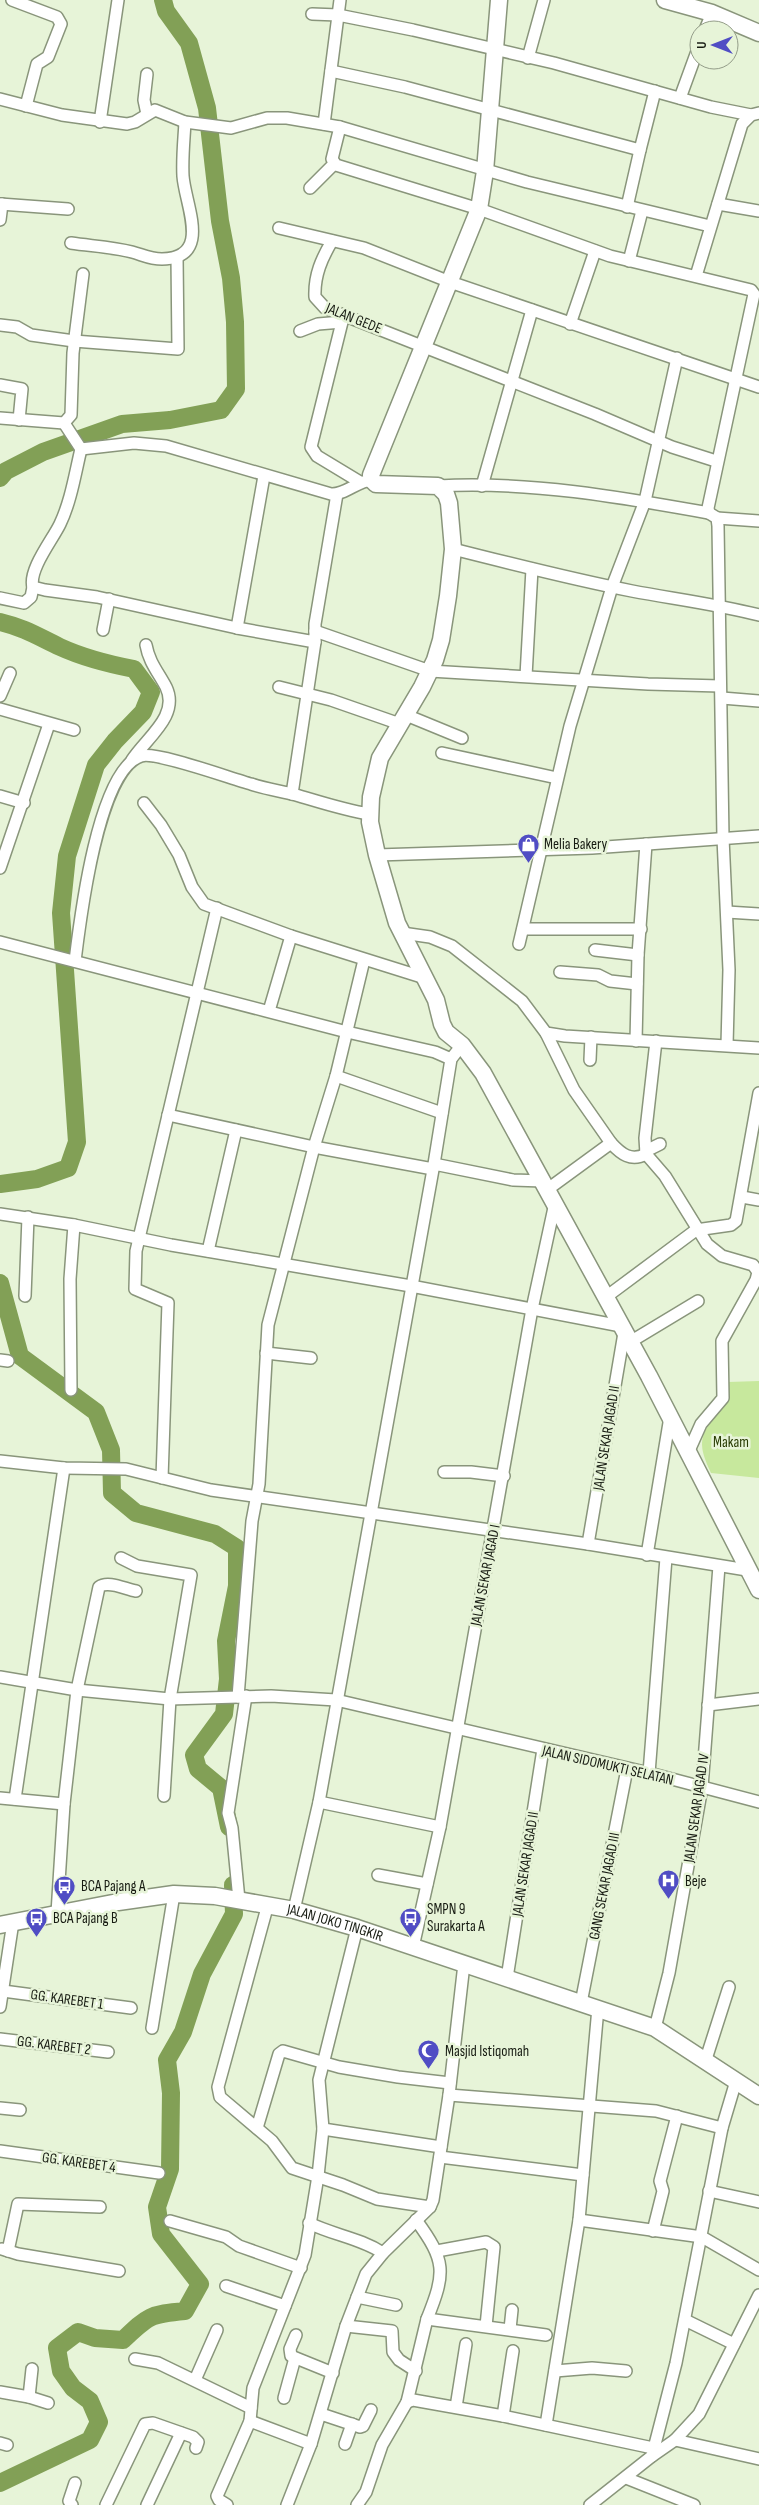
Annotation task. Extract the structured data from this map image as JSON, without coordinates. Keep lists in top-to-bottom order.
{
  "streets": {
    "main road": ["JALAN JOKO TINGKIR"],
    "street": [
      "JALAN GEDE",
      "JALAN SEKAR JAGAD II",
      "JALAN SEKAR JAGAD I",
      "JALAN SIDOMUKTI SELATAN",
      "JALAN SEKAR JAGAD IV",
      "GANG SEKAR JAGAD III",
      "GG. KAREBET 1",
      "GG. KAREBET 2",
      "GG. KAREBET 4"
    ]
  },
  "crossings": [
    ["JALAN SEKAR JAGAD II", "JALAN SIDOMUKTI SELATAN"],
    ["JALAN SEKAR JAGAD II", "JALAN JOKO TINGKIR"],
    ["JALAN SEKAR JAGAD I", "JALAN SIDOMUKTI SELATAN"],
    ["JALAN SEKAR JAGAD I", "JALAN JOKO TINGKIR"],
    ["JALAN SIDOMUKTI SELATAN", "JALAN SEKAR JAGAD IV"],
    ["JALAN SIDOMUKTI SELATAN", "GANG SEKAR JAGAD III"],
    ["JALAN SEKAR JAGAD IV", "JALAN JOKO TINGKIR"],
    ["GANG SEKAR JAGAD III", "JALAN JOKO TINGKIR"]
  ],
  "parks": ["Makam"],
  "places": {
    "shop": ["Melia Bakery"],
    "hospital": ["Beje"],
    "bus stop": ["BCA Pajang A", "BCA Pajang B", "SMPN 9 Surakarta A"],
    "mosque": ["Masjid Istiqomah"]
  },
  "north": "left"
}
